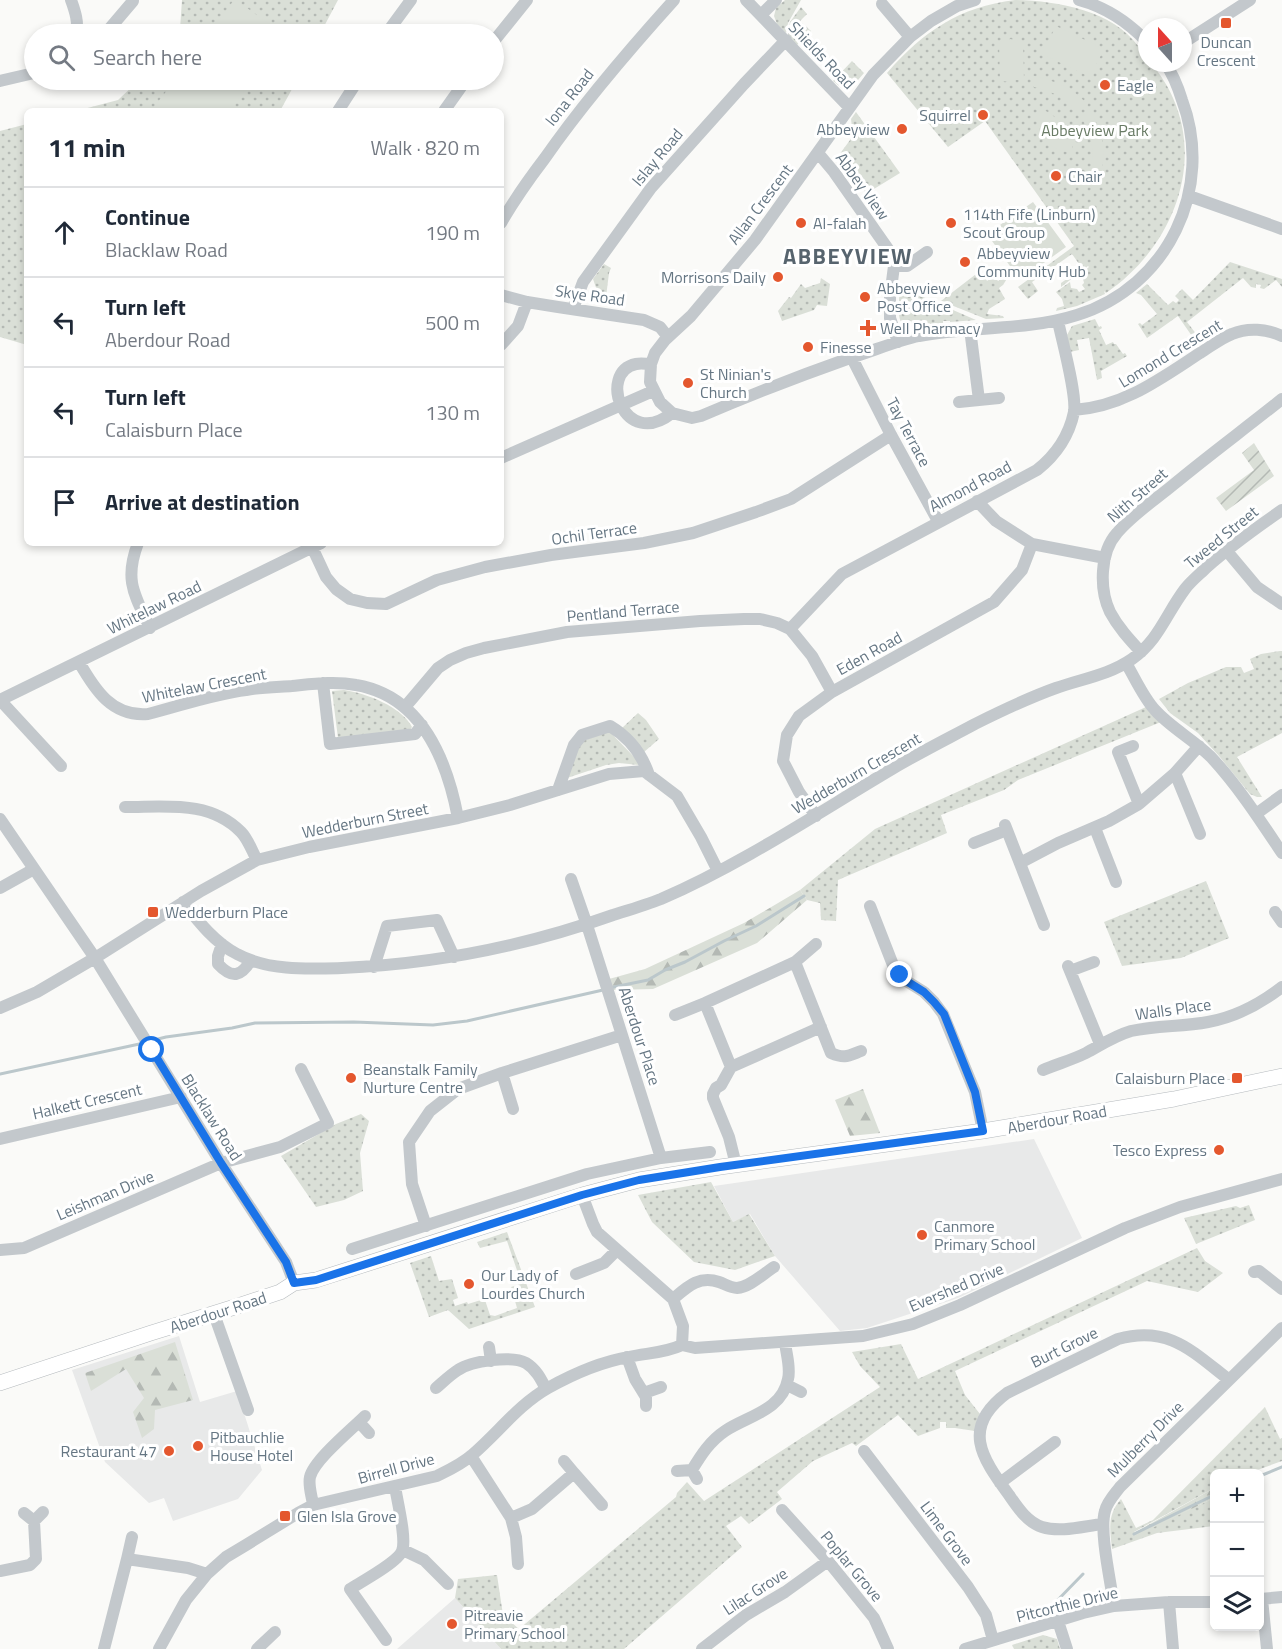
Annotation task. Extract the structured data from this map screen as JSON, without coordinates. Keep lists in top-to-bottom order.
{
  "streets": {
    "main road": ["Aberdour Road"],
    "street": [
      "Shields Road",
      "Iona Road",
      "Islay Road",
      "Abbey View",
      "Allan Crescent",
      "Skye Road",
      "Lomond Crescent",
      "Tay Terrace",
      "Almond Road",
      "Nith Street",
      "Ochil Terrace",
      "Tweed Street",
      "Whitelaw Road",
      "Pentland Terrace",
      "Eden Road",
      "Whitelaw Crescent",
      "Wedderburn Crescent",
      "Wedderburn Street",
      "Walls Place",
      "Aberdour Place",
      "Halkett Crescent",
      "Blacklaw Road",
      "Leishman Drive",
      "Evershed Drive",
      "Burt Grove",
      "Mulberry Drive",
      "Birrell Drive",
      "Lime Grove",
      "Poplar Grove",
      "Lilac Grove",
      "Pitcorthie Drive"
    ]
  },
  "crossings": [
    ["Shields Road", "Islay Road"],
    ["Shields Road", "Allan Crescent"],
    ["Islay Road", "Skye Road"],
    ["Abbey View", "Allan Crescent"],
    ["Allan Crescent", "Skye Road"],
    ["Lomond Crescent", "Almond Road"],
    ["Tay Terrace", "Almond Road"],
    ["Tay Terrace", "Ochil Terrace"],
    ["Almond Road", "Pentland Terrace"],
    ["Nith Street", "Tweed Street"],
    ["Nith Street", "Wedderburn Crescent"],
    ["Tweed Street", "Wedderburn Crescent"],
    ["Whitelaw Road", "Whitelaw Crescent"],
    ["Pentland Terrace", "Whitelaw Crescent"],
    ["Eden Road", "Wedderburn Crescent"],
    ["Whitelaw Crescent", "Wedderburn Street"],
    ["Wedderburn Crescent", "Wedderburn Street"],
    ["Wedderburn Crescent", "Aberdour Place"],
    ["Wedderburn Street", "Blacklaw Road"],
    ["Halkett Crescent", "Blacklaw Road"],
    ["Blacklaw Road", "Aberdour Road"],
    ["Blacklaw Road", "Leishman Drive"],
    ["Evershed Drive", "Birrell Drive"],
    ["Burt Grove", "Mulberry Drive"],
    ["Mulberry Drive", "Pitcorthie Drive"],
    ["Lime Grove", "Pitcorthie Drive"],
    ["Poplar Grove", "Lilac Grove"]
  ],
  "districts": ["ABBEYVIEW"],
  "parks": ["Abbeyview Park"],
  "places": {
    "transit": [
      "Duncan Crescent",
      "Wedderburn Place",
      "Calaisburn Place",
      "Glen Isla Grove"
    ],
    "other": [
      "Eagle",
      "Squirrel",
      "Abbeyview",
      "Chair",
      "Al-falah",
      "114th Fife (Linburn) Scout Group",
      "Abbeyview Community Hub",
      "Morrisons Daily",
      "Abbeyview Post Office",
      "Finesse",
      "St Ninian's Church",
      "Beanstalk Family Nurture Centre",
      "Tesco Express",
      "Canmore Primary School",
      "Our Lady of Lourdes Church",
      "Pitbauchlie House Hotel",
      "Restaurant 47",
      "Pitreavie Primary School"
    ],
    "health": ["Well Pharmacy"]
  },
  "north": "top",
  "page": {
    "search": "Search here",
    "heading": ["11 min", "Walk · 820 m"],
    "list": [
      ["Continue", "Blacklaw Road", "190 m"],
      ["Turn left", "Aberdour Road", "500 m"],
      ["Turn left", "Calaisburn Place", "130 m"],
      "Arrive at destination"
    ],
    "map_buttons": ["+", "−"]
  }
}
